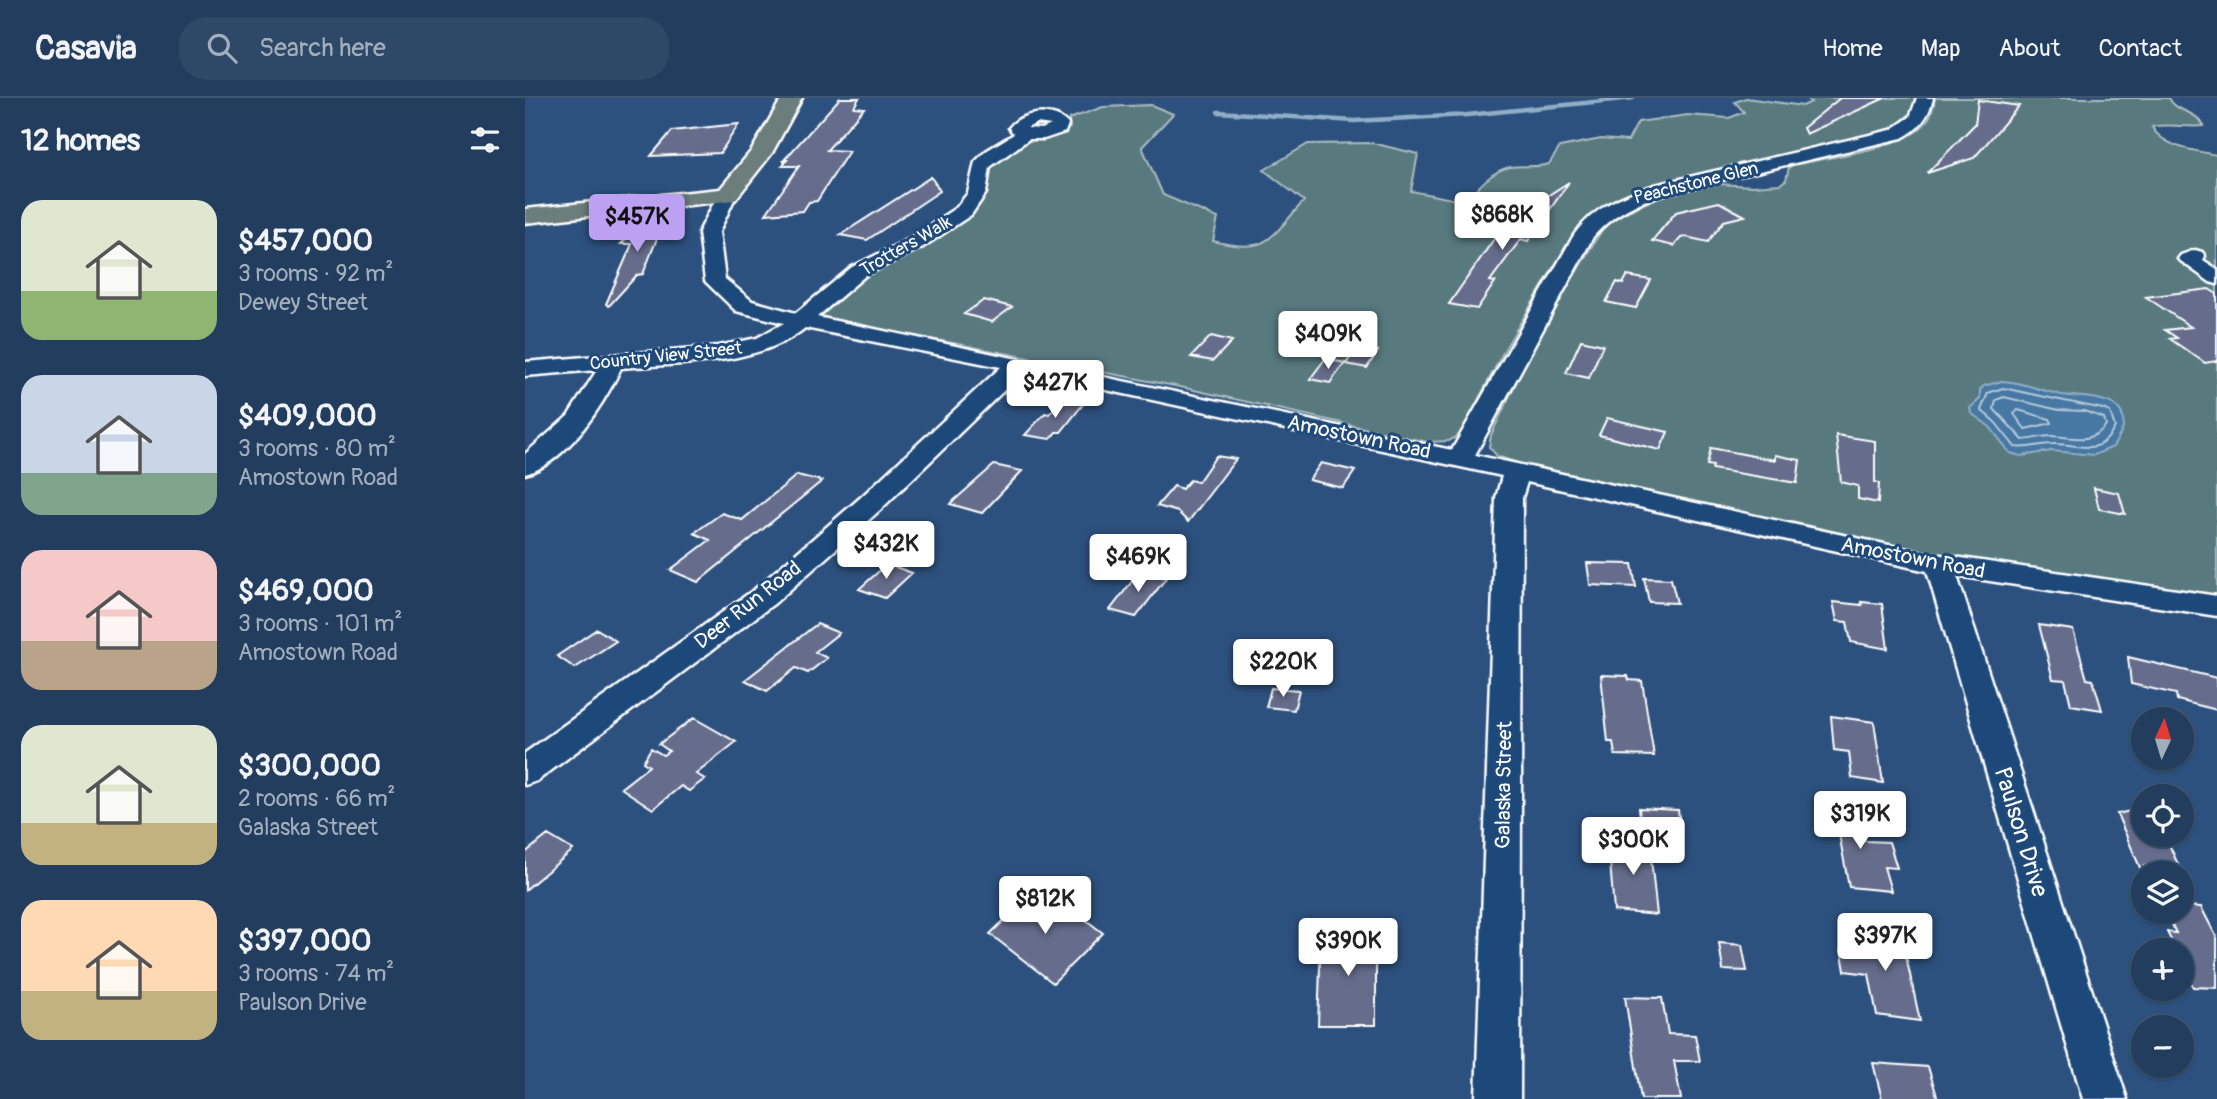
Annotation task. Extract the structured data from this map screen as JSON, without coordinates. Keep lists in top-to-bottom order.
{
  "streets": {
    "main road": ["Amostown Road"],
    "street": [
      "Peachstone Glen",
      "Trotters Walk",
      "Country View Street",
      "Deer Run Road",
      "Galaska Street",
      "Paulson Drive"
    ]
  },
  "crossings": [
    ["Peachstone Glen", "Amostown Road"],
    ["Trotters Walk", "Country View Street"],
    ["Trotters Walk", "Amostown Road"],
    ["Country View Street", "Amostown Road"],
    ["Amostown Road", "Deer Run Road"],
    ["Amostown Road", "Galaska Street"],
    ["Amostown Road", "Paulson Drive"]
  ],
  "north": "top",
  "page": {
    "header": "Casavia",
    "search": "Search here",
    "nav": [
      "Home",
      "Map",
      "About",
      "Contact"
    ],
    "heading": "12 homes",
    "list": [
      {
        "name": "$457,000",
        "note": "3 rooms · 92 m² · Dewey Street"
      },
      {
        "name": "$409,000",
        "note": "3 rooms · 80 m² · Amostown Road"
      },
      {
        "name": "$469,000",
        "note": "3 rooms · 101 m² · Amostown Road"
      },
      {
        "name": "$300,000",
        "note": "2 rooms · 66 m² · Galaska Street"
      },
      {
        "name": "$397,000",
        "note": "3 rooms · 74 m² · Paulson Drive"
      }
    ],
    "price": [
      "$868K",
      "$457K",
      "$409K",
      "$427K",
      "$432K",
      "$469K",
      "$220K",
      "$319K",
      "$300K",
      "$812K",
      "$397K",
      "$390K"
    ],
    "map_buttons": ["+", "−"]
  }
}
